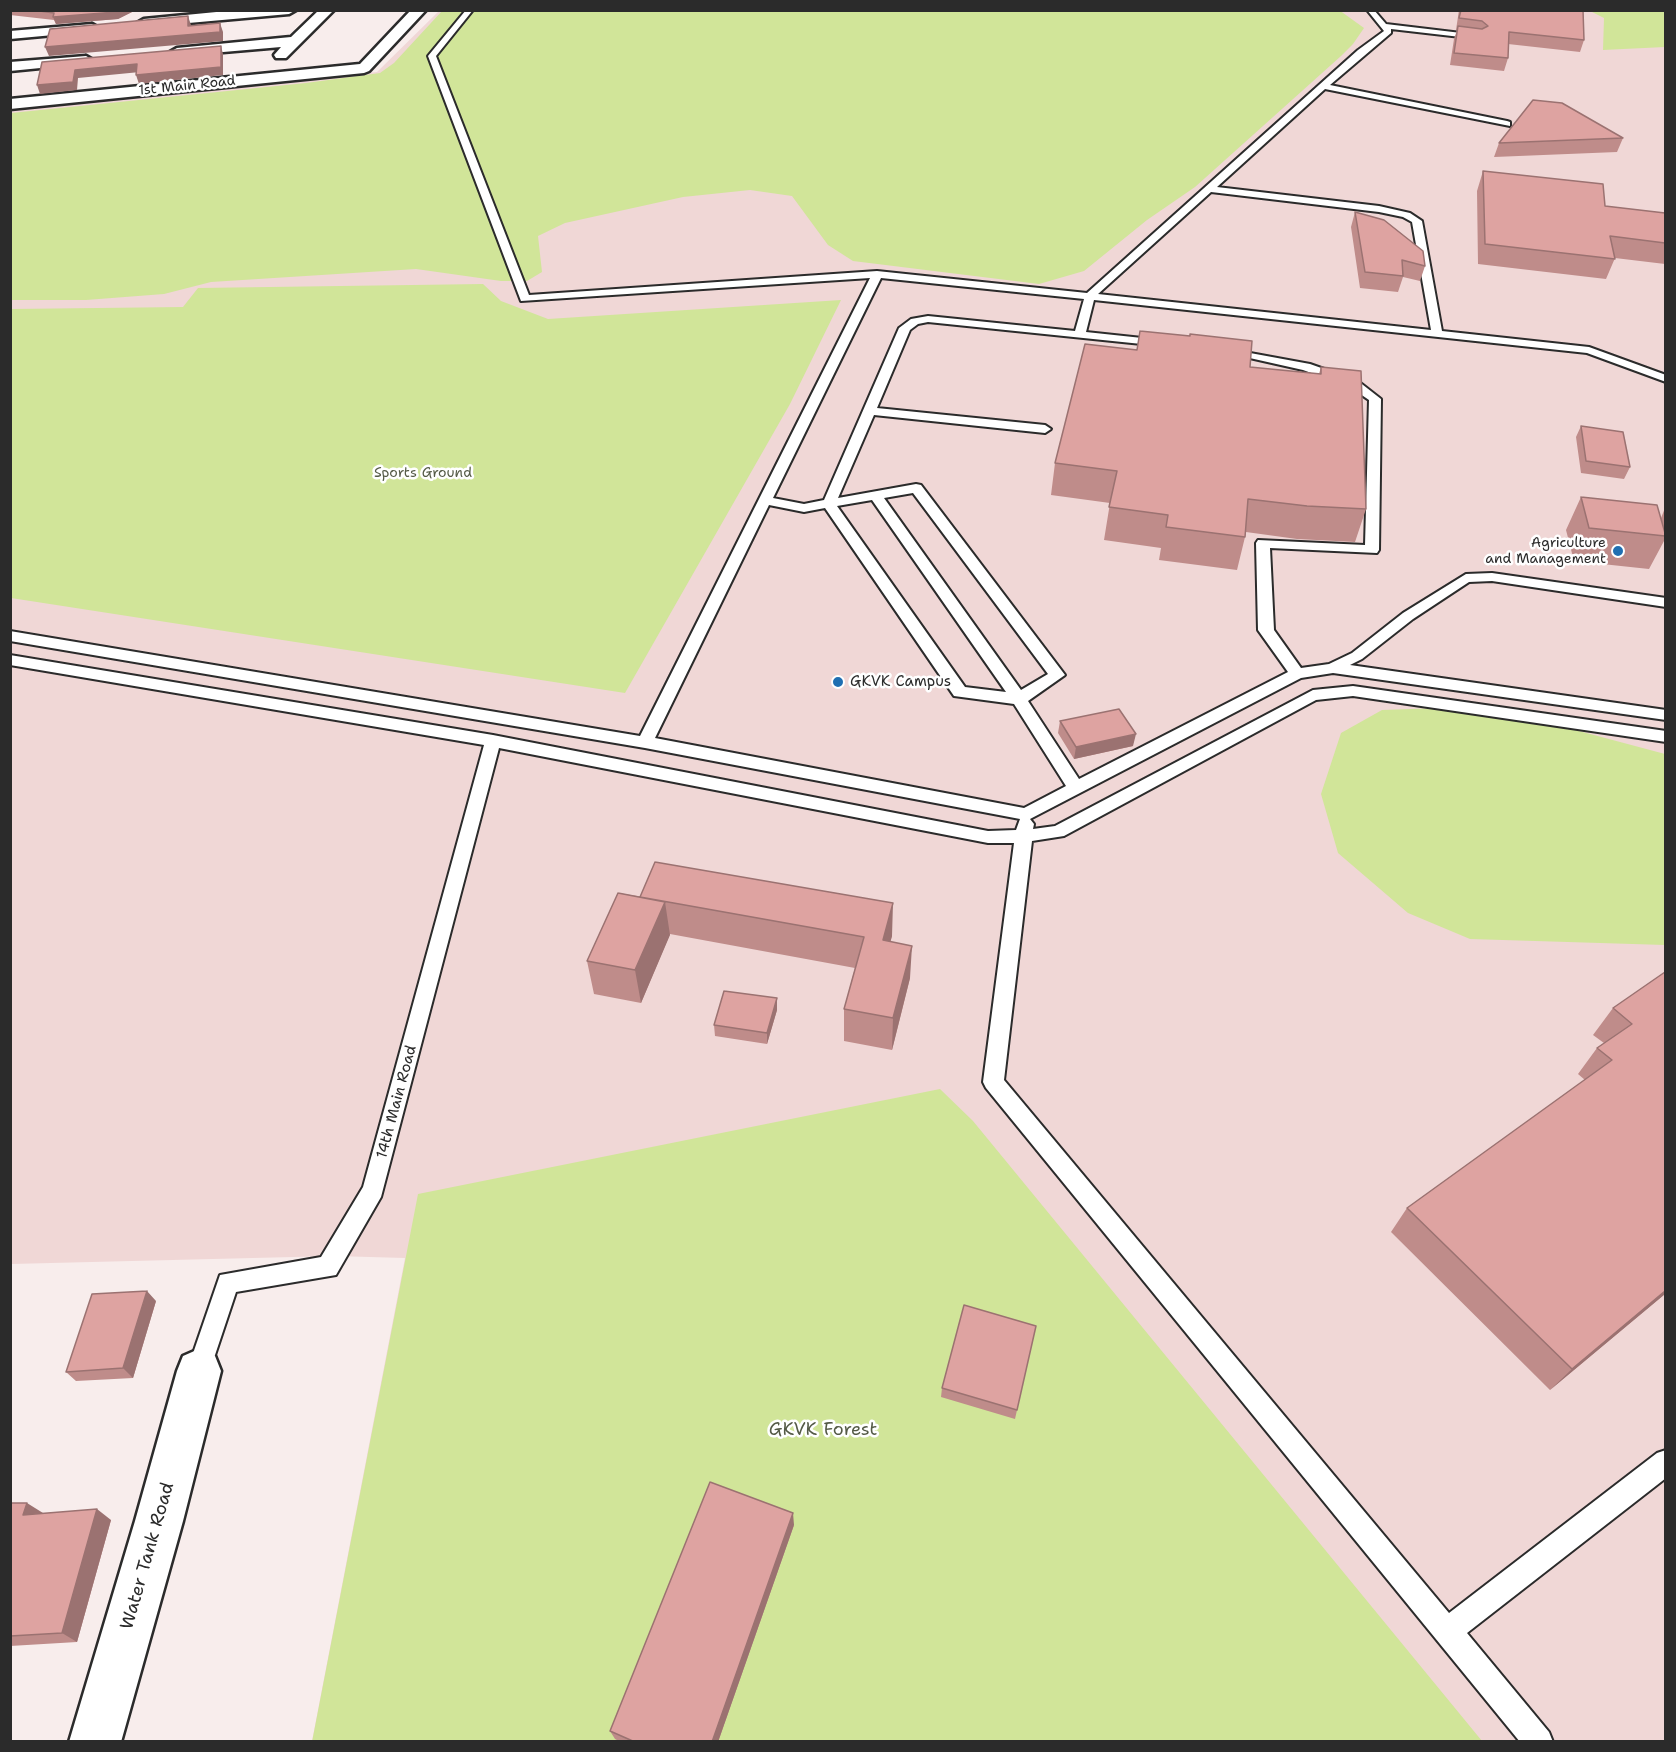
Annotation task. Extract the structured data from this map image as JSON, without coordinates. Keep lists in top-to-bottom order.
{
  "streets": {
    "street": ["1st Main Road", "Water Tank Road"],
    "lane": ["14th Main Road"]
  },
  "crossings": [
    ["14th Main Road", "Water Tank Road"]
  ],
  "parks": ["Sports Ground", "GKVK Forest"],
  "places": ["Agriculture and Management", "GKVK Campus"]
}
